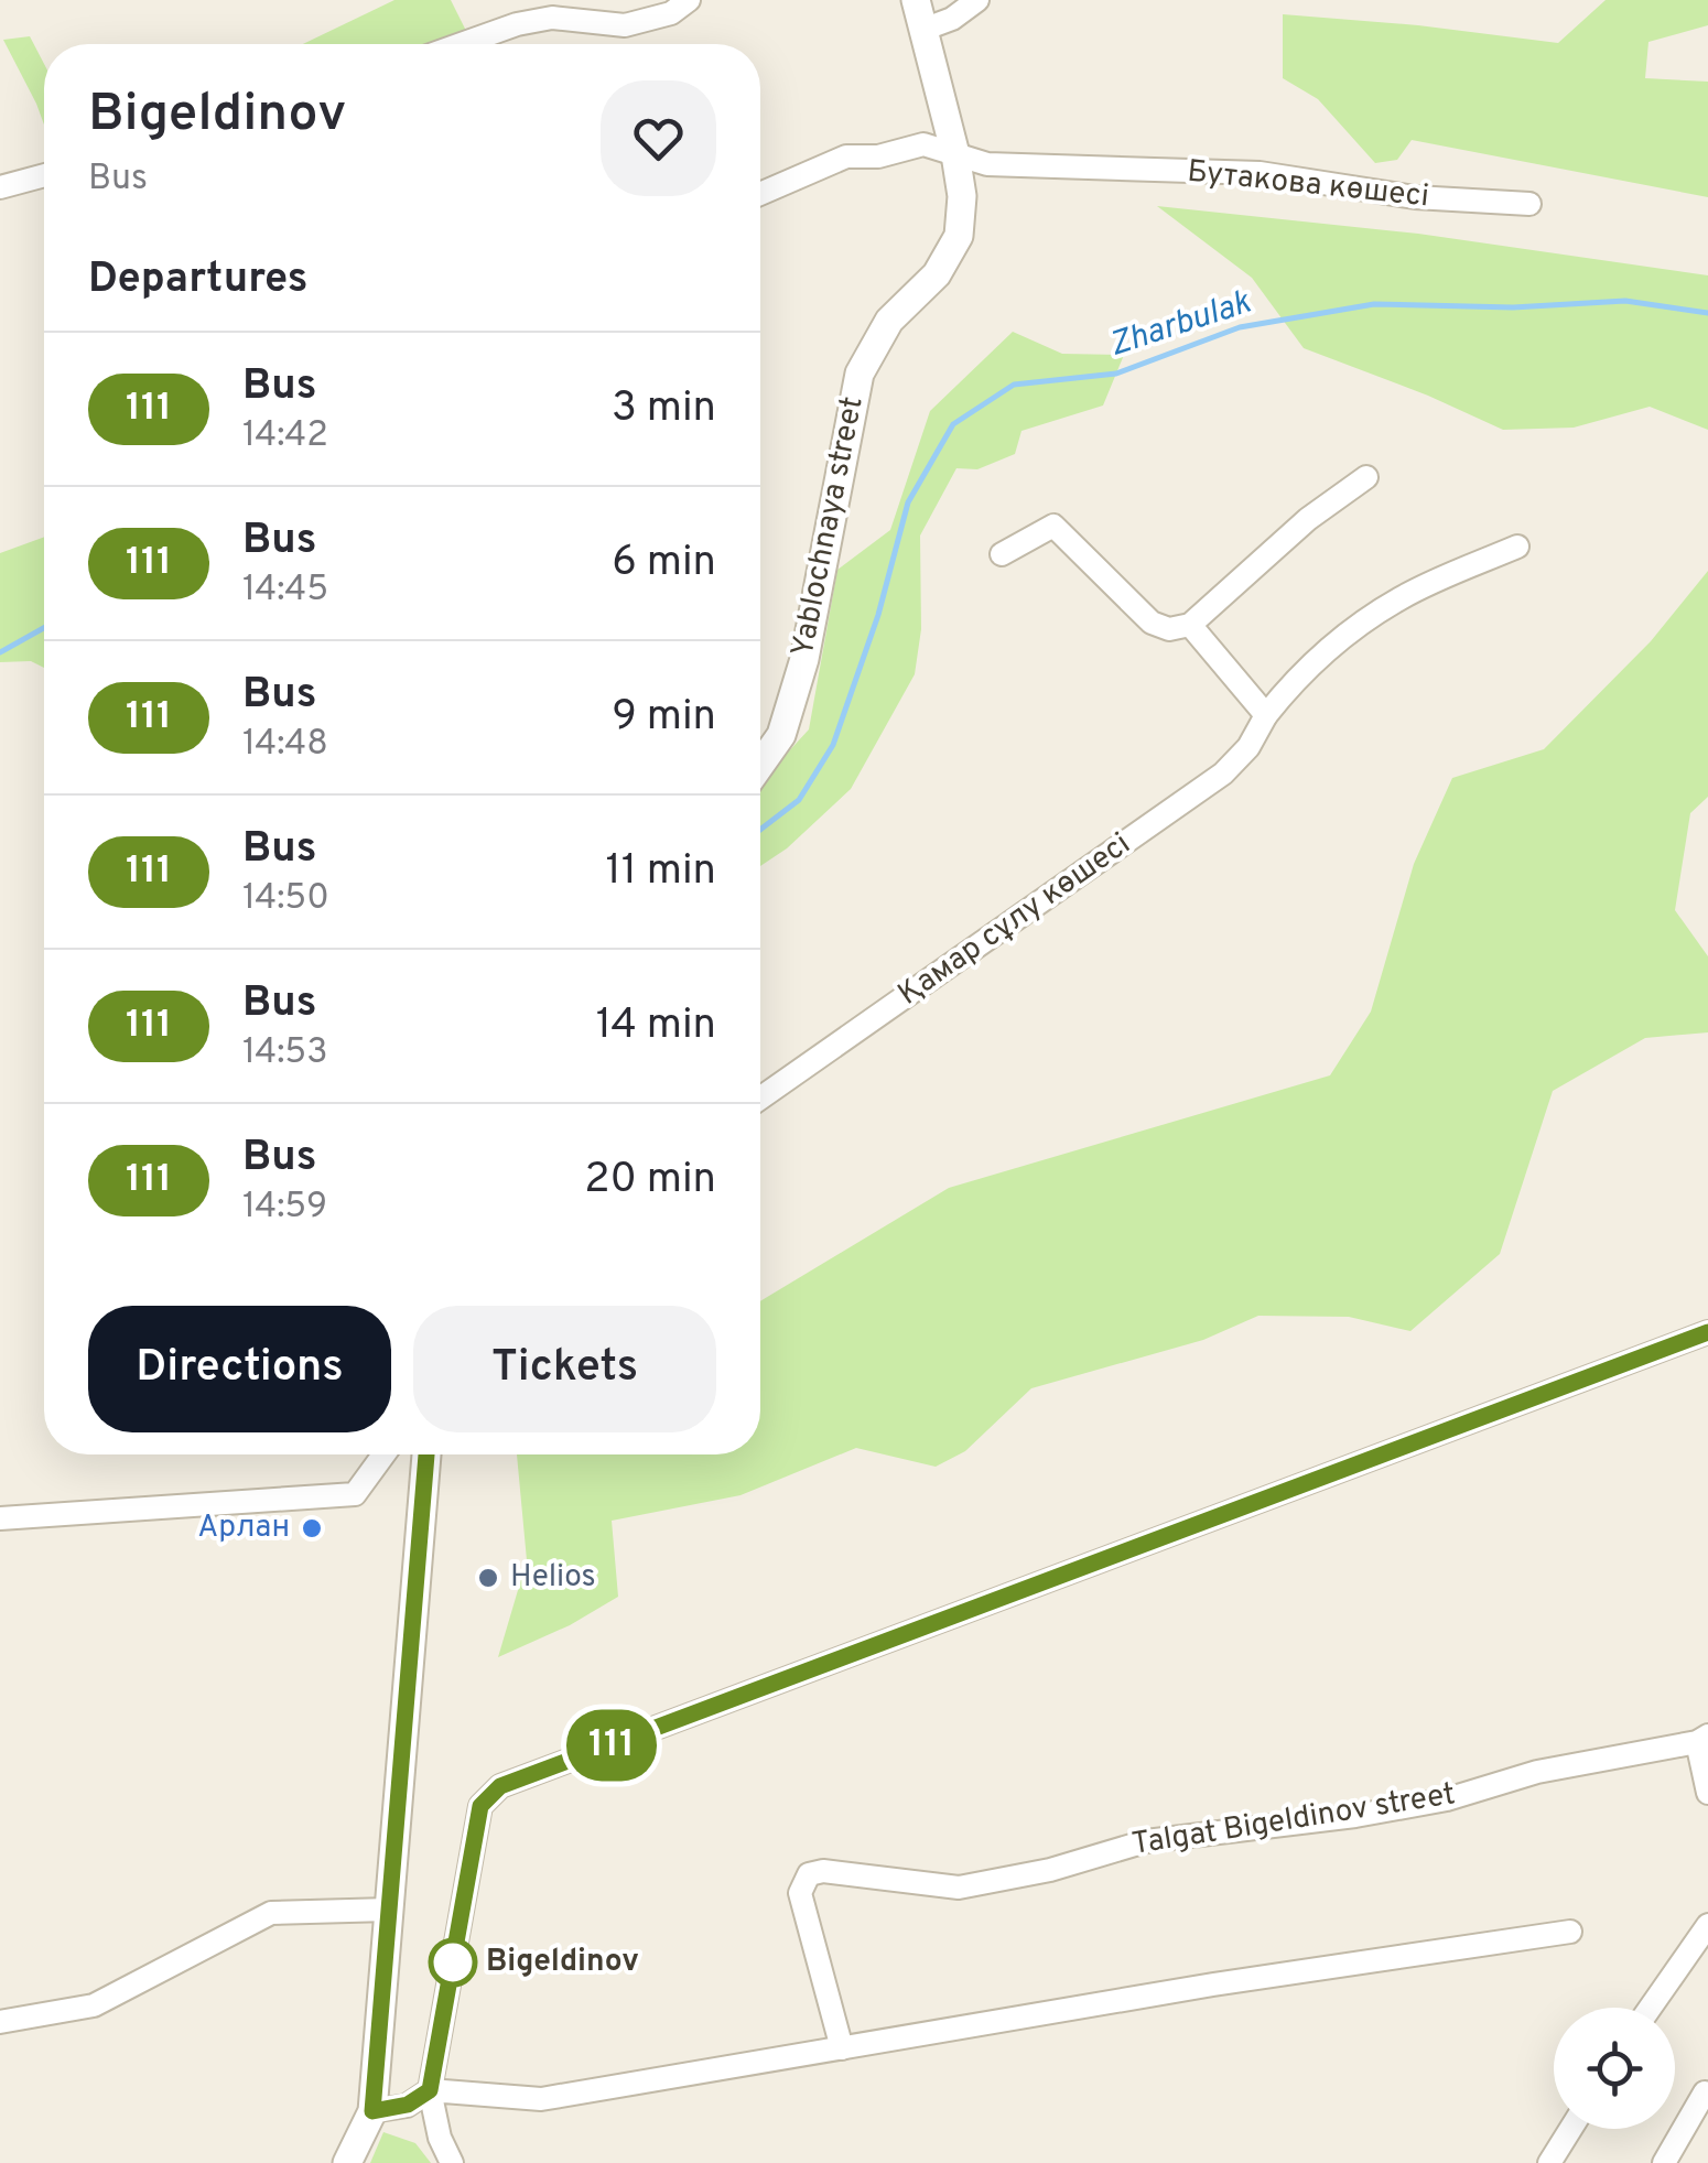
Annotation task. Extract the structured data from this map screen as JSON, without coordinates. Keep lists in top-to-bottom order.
{
  "streets": {
    "street": [
      "Бутакова көшесі",
      "Yablochnaya street",
      "Қамар сұлу көшесі",
      "Talgat Bigeldinov street"
    ]
  },
  "crossings": [
    ["Бутакова көшесі", "Yablochnaya street"]
  ],
  "water": ["Zharbulak"],
  "places": ["Арлан", "Helios", "Bigeldinov"],
  "lines": ["bus line 111"],
  "page": {
    "on_map": "111",
    "heading": [
      ["Bigeldinov", "Bus"],
      "Departures"
    ],
    "list": [
      {
        "mark": "111",
        "name": "Bus",
        "note": "14:42",
        "value": "3 min"
      },
      {
        "mark": "111",
        "name": "Bus",
        "note": "14:45",
        "value": "6 min"
      },
      {
        "mark": "111",
        "name": "Bus",
        "note": "14:48",
        "value": "9 min"
      },
      {
        "mark": "111",
        "name": "Bus",
        "note": "14:50",
        "value": "11 min"
      },
      {
        "mark": "111",
        "name": "Bus",
        "note": "14:53",
        "value": "14 min"
      },
      {
        "mark": "111",
        "name": "Bus",
        "note": "14:59",
        "value": "20 min"
      }
    ],
    "buttons": ["Directions", "Tickets"]
  }
}
